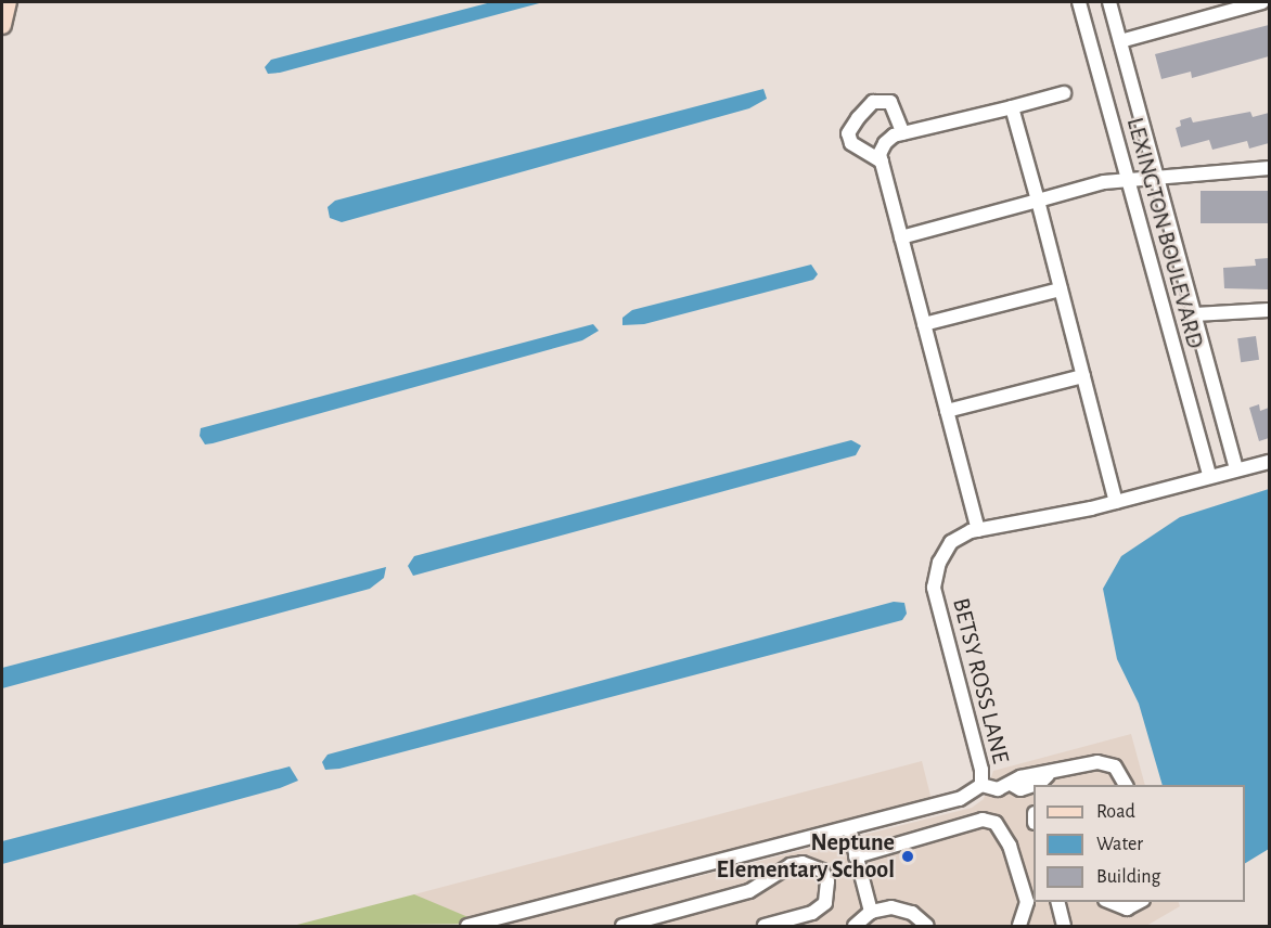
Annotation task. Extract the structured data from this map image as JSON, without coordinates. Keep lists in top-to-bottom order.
{
  "streets": {
    "street": ["LEXINGTON BOULEVARD", "BETSY ROSS LANE"]
  },
  "crossings": [
    ["LEXINGTON BOULEVARD", "BETSY ROSS LANE"]
  ],
  "places": ["Neptune Elementary School"],
  "legend": ["Road", "Water", "Building"]
}
